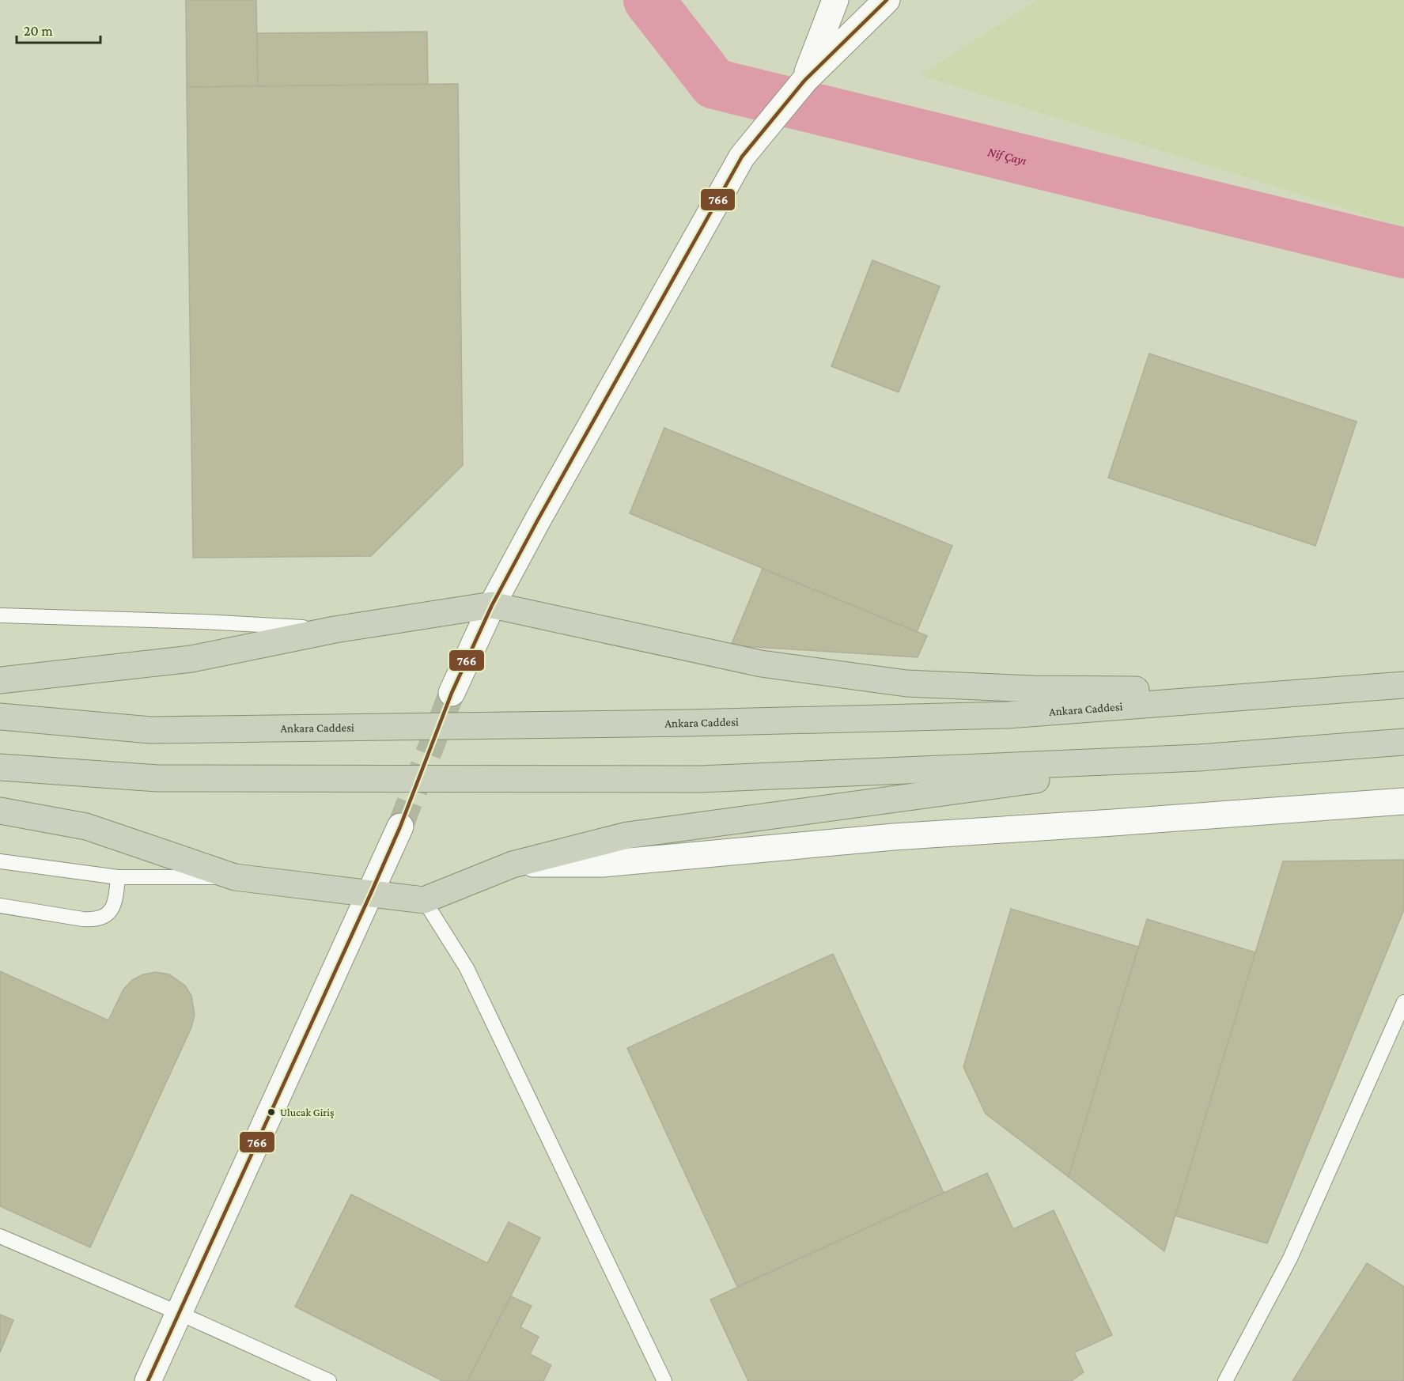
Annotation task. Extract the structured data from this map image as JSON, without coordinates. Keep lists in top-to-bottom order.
{
  "streets": {
    "highway": ["Ankara Caddesi"]
  },
  "water": ["Nif Çayı"],
  "places": ["Ulucak Giriş"],
  "lines": ["transit line 766"],
  "scale_bar": "20 m"
}
